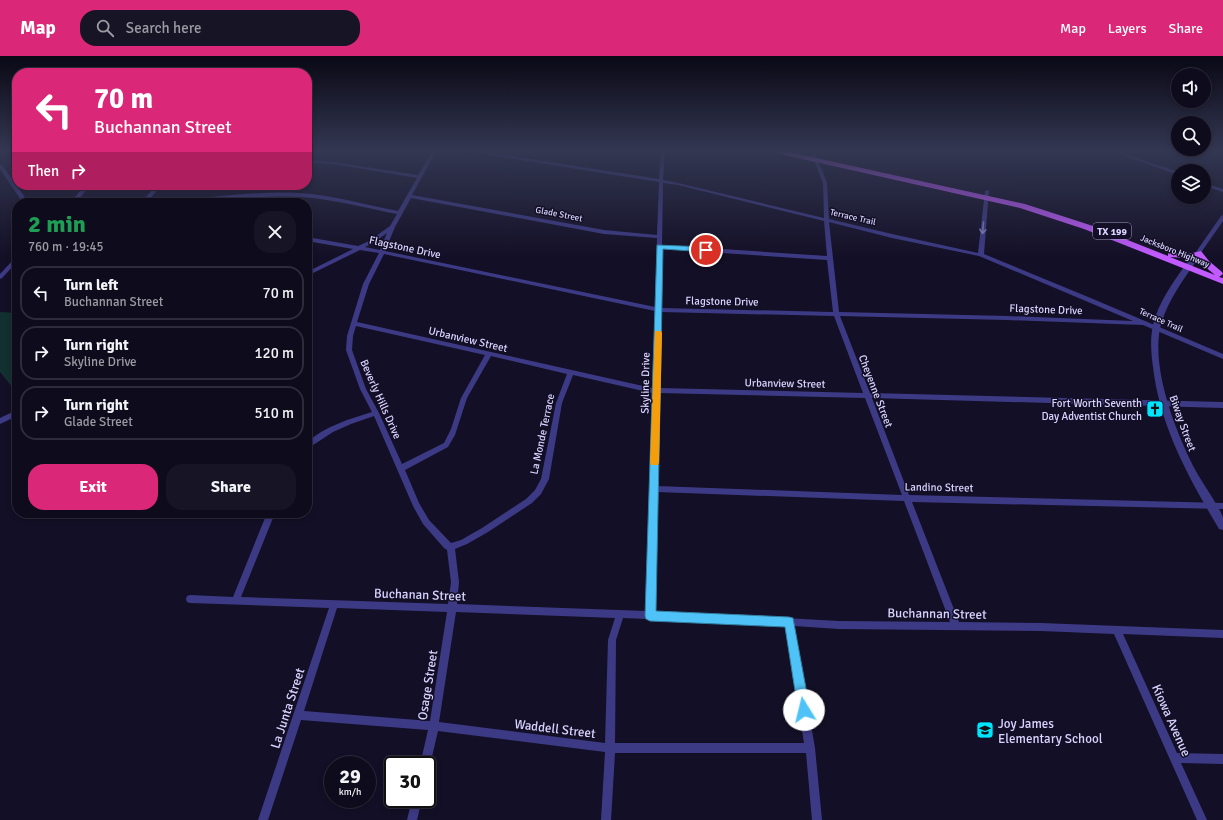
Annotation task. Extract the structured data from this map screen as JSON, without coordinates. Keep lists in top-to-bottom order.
{
  "streets": {
    "main road": ["TX 199", "Jacksboro Highway"],
    "street": [
      "Glade Street",
      "Terrace Trail",
      "Flagstone Drive",
      "Urbanview Street",
      "Skyline Drive",
      "Cheyenne Street",
      "Beverly Hills Drive",
      "Biway Street",
      "La Monde Terrace",
      "Landino Street",
      "Buchanan Street",
      "Buchannan Street",
      "Osage Street",
      "La Junta Street",
      "Kiowa Avenue",
      "Waddell Street"
    ]
  },
  "crossings": [
    ["Glade Street", "Skyline Drive"],
    ["Glade Street", "Beverly Hills Drive"],
    ["Terrace Trail", "Flagstone Drive"],
    ["Terrace Trail", "Cheyenne Street"],
    ["Terrace Trail", "Biway Street"],
    ["Flagstone Drive", "Skyline Drive"],
    ["Flagstone Drive", "Cheyenne Street"],
    ["Flagstone Drive", "Beverly Hills Drive"],
    ["Jacksboro Highway", "Biway Street"],
    ["Urbanview Street", "Skyline Drive"],
    ["Urbanview Street", "Cheyenne Street"],
    ["Urbanview Street", "Beverly Hills Drive"],
    ["Urbanview Street", "Biway Street"],
    ["Urbanview Street", "La Monde Terrace"],
    ["Skyline Drive", "Landino Street"],
    ["Skyline Drive", "Buchanan Street"],
    ["Skyline Drive", "Buchannan Street"],
    ["Cheyenne Street", "Landino Street"],
    ["Cheyenne Street", "Buchannan Street"],
    ["Beverly Hills Drive", "La Monde Terrace"],
    ["Biway Street", "Landino Street"],
    ["Buchanan Street", "Buchannan Street"],
    ["Buchanan Street", "Osage Street"],
    ["Buchanan Street", "La Junta Street"],
    ["Buchannan Street", "Kiowa Avenue"],
    ["Osage Street", "Waddell Street"],
    ["La Junta Street", "Waddell Street"]
  ],
  "places": {
    "church": ["Fort Worth Seventh Day Adventist Church"],
    "school or university": ["Joy James Elementary School"]
  },
  "page": {
    "header": "Map",
    "search": "Search here",
    "nav": ["Map", "Layers", "Share"],
    "turn": ["70 m", "Buchannan Street"],
    "then": "Then",
    "heading": ["2 min", "760 m · 19:45"],
    "list": [
      {
        "name": "Turn left",
        "note": "Buchannan Street",
        "value": "70 m"
      },
      {
        "name": "Turn right",
        "note": "Skyline Drive",
        "value": "120 m"
      },
      {
        "name": "Turn right",
        "note": "Glade Street",
        "value": "510 m"
      }
    ],
    "buttons": ["Exit", "Share"],
    "speed": "29 km/h",
    "limit": "30"
  }
}
